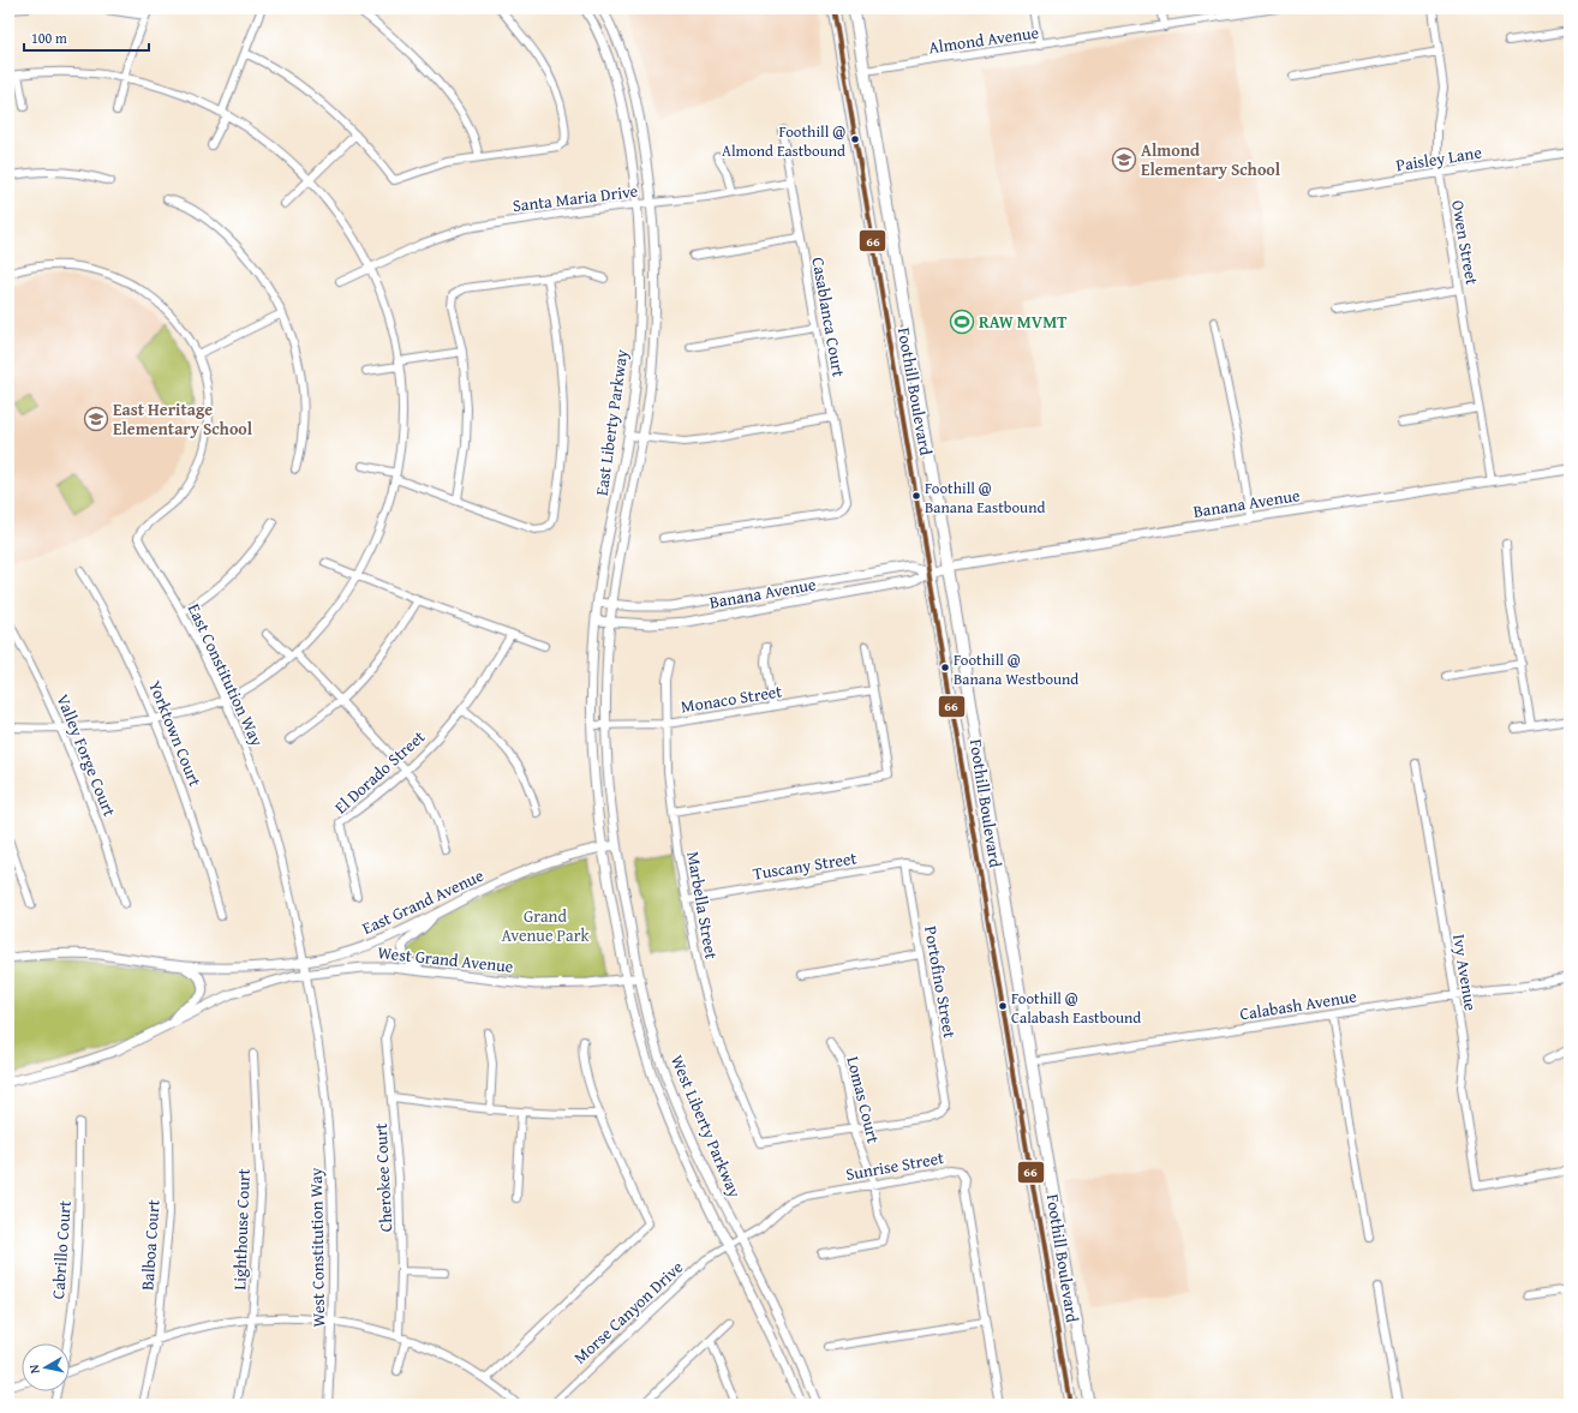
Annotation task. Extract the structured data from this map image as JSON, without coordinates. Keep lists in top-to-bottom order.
{
  "streets": {
    "main road": ["Foothill Boulevard"],
    "street": [
      "Almond Avenue",
      "Paisley Lane",
      "Santa Maria Drive",
      "Owen Street",
      "Casablanca Court",
      "East Liberty Parkway",
      "Banana Avenue",
      "East Constitution Way",
      "Monaco Street",
      "Yorktown Court",
      "Valley Forge Court",
      "El Dorado Street",
      "Tuscany Street",
      "East Grand Avenue",
      "Marbella Street",
      "West Grand Avenue",
      "Ivy Avenue",
      "Portofino Street",
      "Calabash Avenue",
      "Lomas Court",
      "West Liberty Parkway",
      "Sunrise Street",
      "Cherokee Court",
      "Lighthouse Court",
      "Balboa Court",
      "West Constitution Way",
      "Cabrillo Court",
      "Morse Canyon Drive"
    ]
  },
  "crossings": [
    ["Almond Avenue", "Foothill Boulevard"],
    ["Paisley Lane", "Owen Street"],
    ["Santa Maria Drive", "Casablanca Court"],
    ["Santa Maria Drive", "East Liberty Parkway"],
    ["Owen Street", "Banana Avenue"],
    ["Foothill Boulevard", "Banana Avenue"],
    ["Foothill Boulevard", "Calabash Avenue"],
    ["East Liberty Parkway", "Banana Avenue"],
    ["East Liberty Parkway", "Monaco Street"],
    ["East Liberty Parkway", "East Grand Avenue"],
    ["East Liberty Parkway", "West Liberty Parkway"],
    ["East Constitution Way", "East Grand Avenue"],
    ["East Constitution Way", "West Grand Avenue"],
    ["East Constitution Way", "West Constitution Way"],
    ["Monaco Street", "Marbella Street"],
    ["Tuscany Street", "Marbella Street"],
    ["Tuscany Street", "Portofino Street"],
    ["East Grand Avenue", "West Liberty Parkway"],
    ["Marbella Street", "Portofino Street"],
    ["Marbella Street", "Lomas Court"],
    ["West Grand Avenue", "West Liberty Parkway"],
    ["Ivy Avenue", "Calabash Avenue"],
    ["Portofino Street", "Lomas Court"],
    ["Lomas Court", "Sunrise Street"],
    ["West Liberty Parkway", "Sunrise Street"],
    ["West Liberty Parkway", "Morse Canyon Drive"],
    ["Sunrise Street", "Morse Canyon Drive"]
  ],
  "parks": ["Grand Avenue Park"],
  "places": {
    "other": [
      "Foothill @ Almond Eastbound",
      "Foothill @ Banana Eastbound",
      "Foothill @ Banana Westbound",
      "Foothill @ Calabash Eastbound"
    ],
    "school or university": ["Almond Elementary School", "East Heritage Elementary School"],
    "sports": ["RAW MVMT"]
  },
  "lines": ["transit line 66"],
  "scale_bar": "100 m",
  "north": "left"
}
